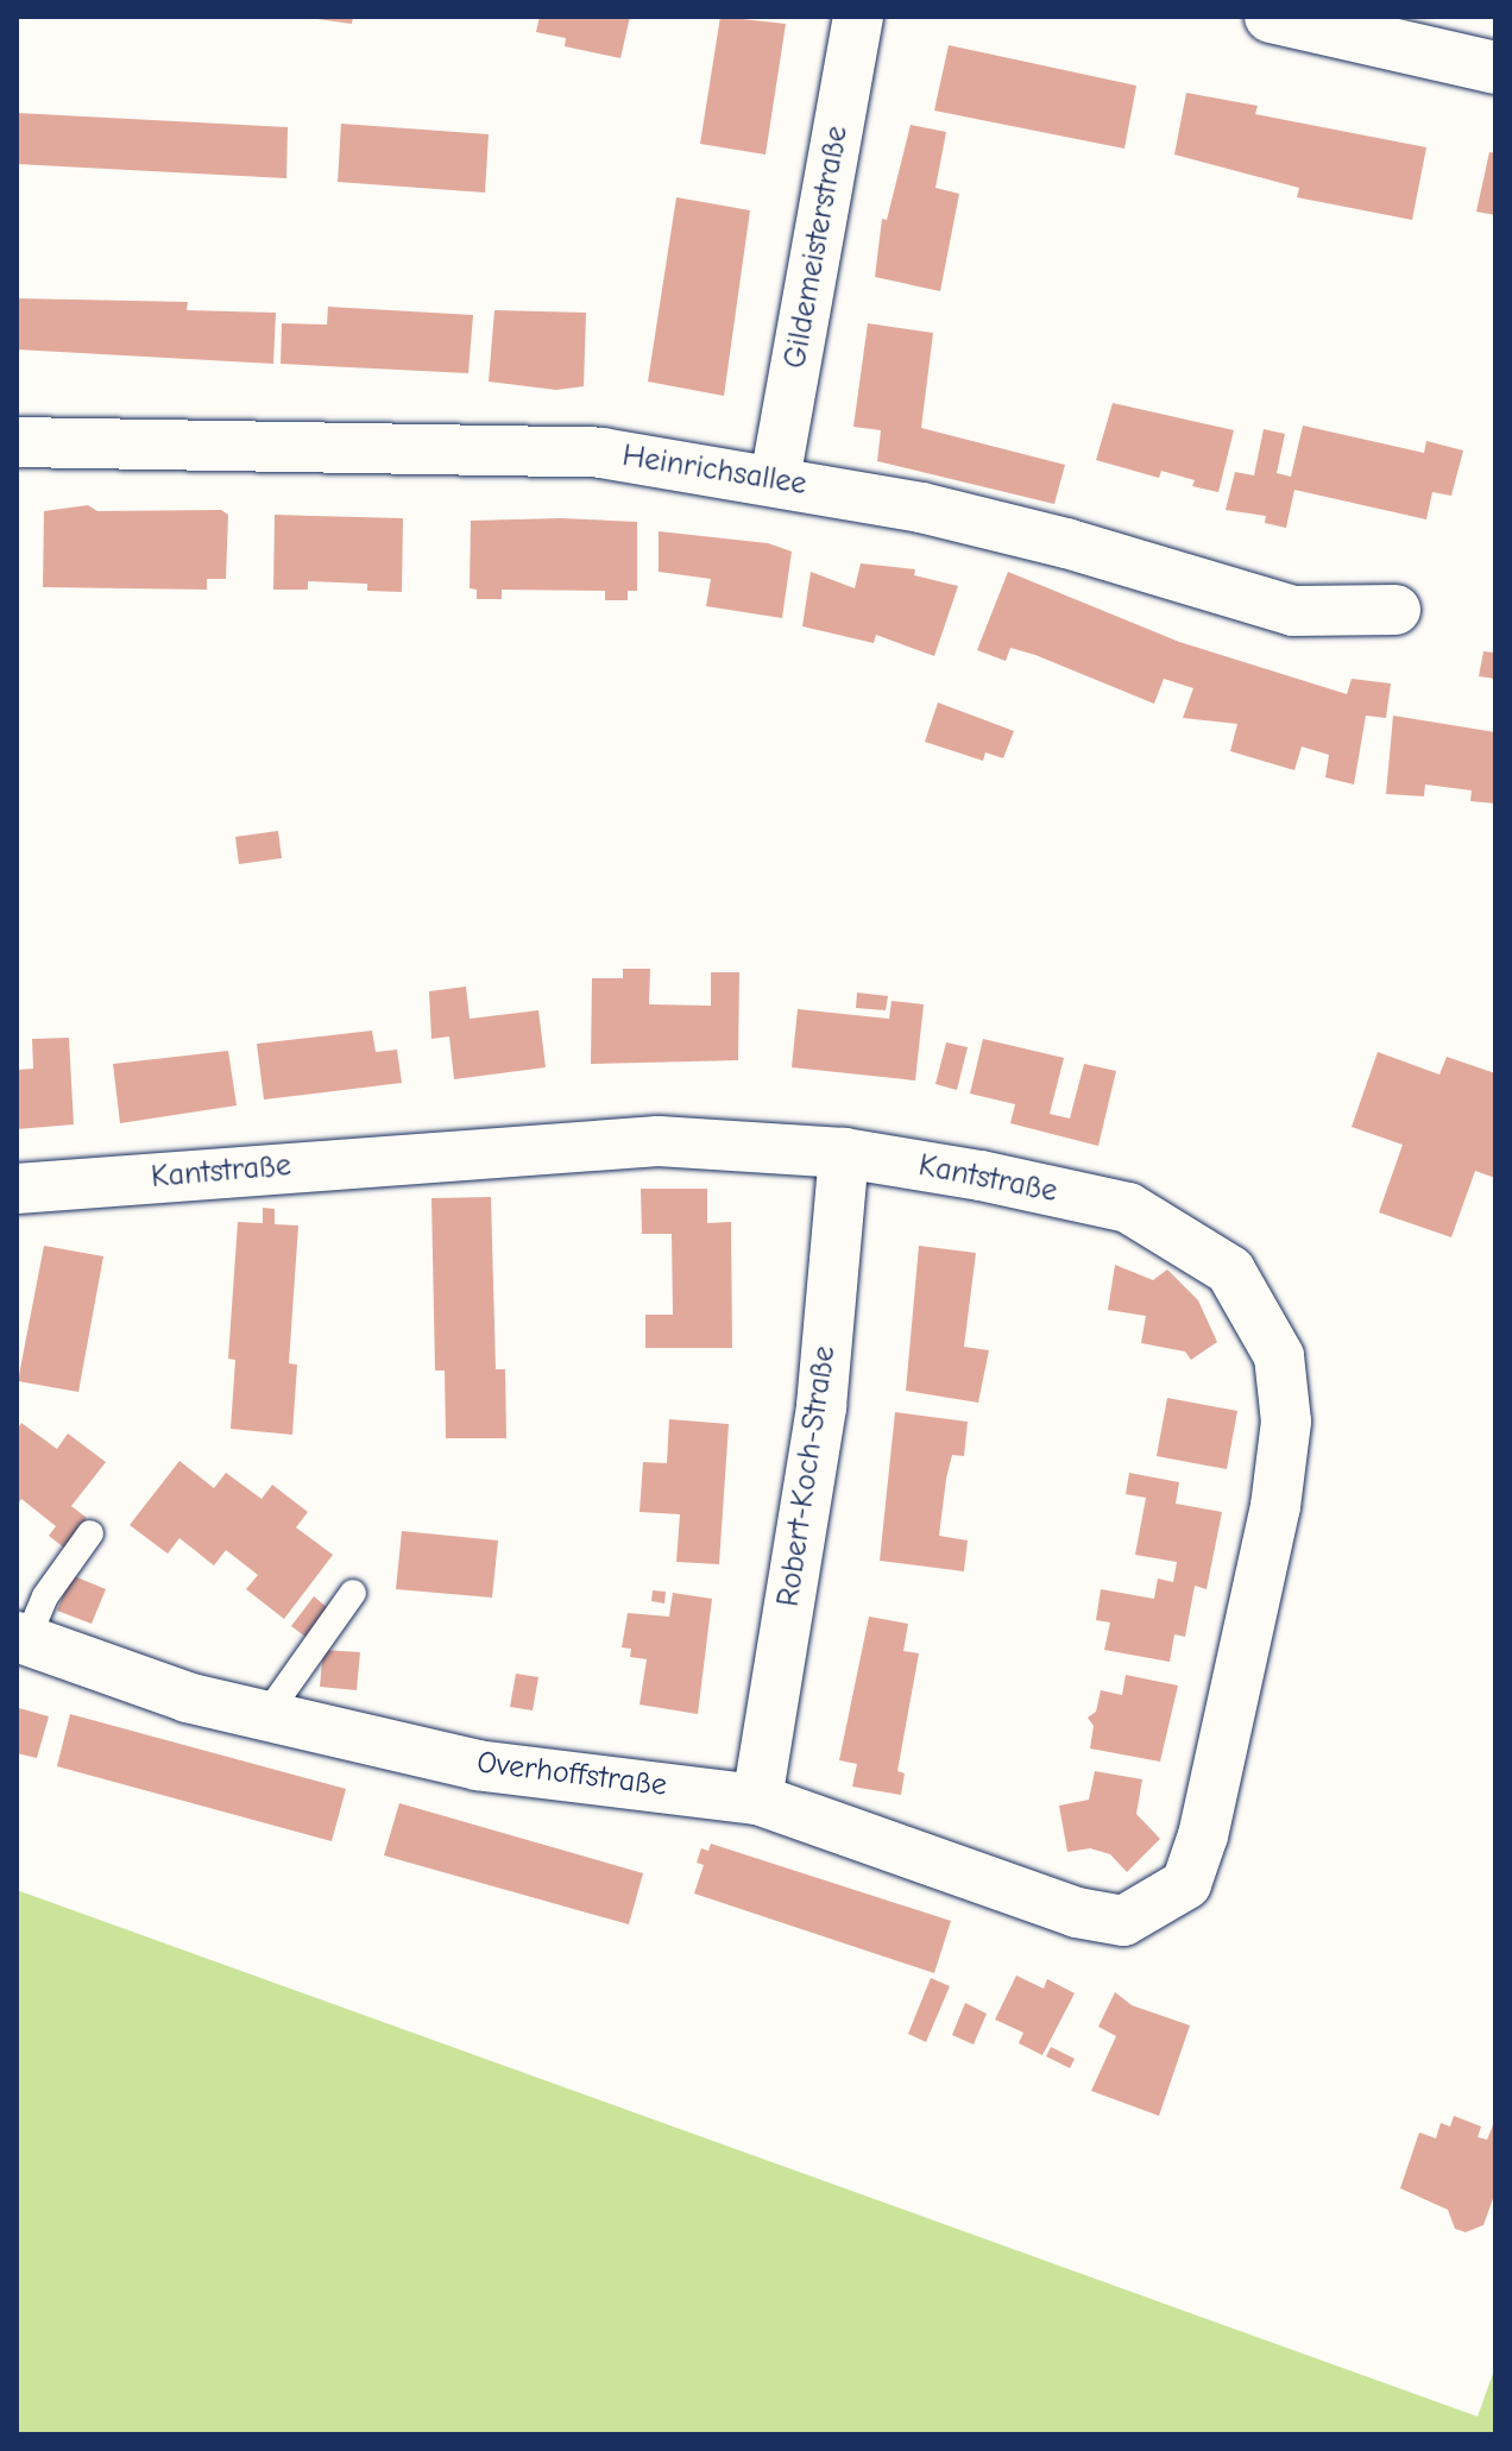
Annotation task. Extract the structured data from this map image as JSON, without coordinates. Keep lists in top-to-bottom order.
{
  "streets": {
    "street": [
      "Gildemeisterstraße",
      "Heinrichsallee",
      "Kantstraße",
      "Robert-Koch-Straße",
      "Overhoffstraße"
    ]
  },
  "crossings": [
    ["Gildemeisterstraße", "Heinrichsallee"],
    ["Kantstraße", "Robert-Koch-Straße"],
    ["Kantstraße", "Overhoffstraße"],
    ["Robert-Koch-Straße", "Overhoffstraße"]
  ]
}
